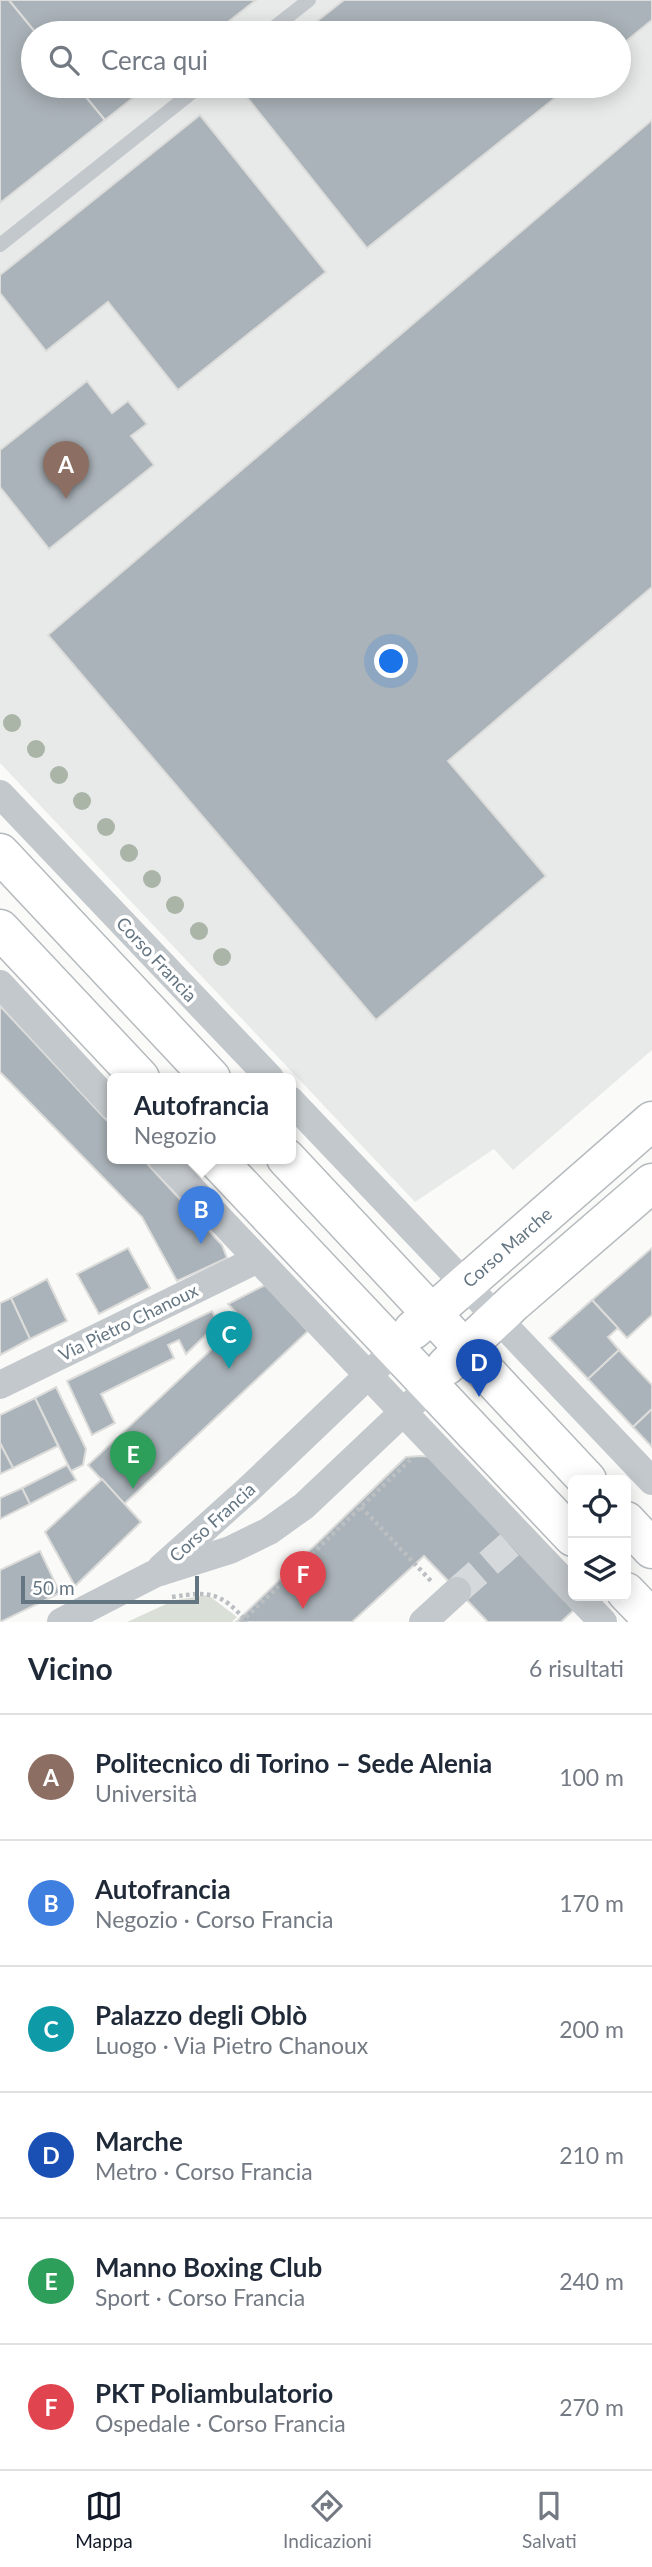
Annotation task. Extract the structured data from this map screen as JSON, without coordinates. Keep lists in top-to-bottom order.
{
  "streets": {
    "main road": ["Corso Francia", "Corso Marche"],
    "street": ["Via Pietro Chanoux"]
  },
  "crossings": [
    ["Corso Francia", "Corso Marche"]
  ],
  "scale_bar": "50 m",
  "page": {
    "search": "Cerca qui",
    "pins": [
      "A",
      "B",
      "C",
      "D",
      "E",
      "F"
    ],
    "popup": ["Autofrancia", "Negozio"],
    "scale": "50 m",
    "heading": ["Vicino", "6 risultati"],
    "list": [
      {
        "mark": "A",
        "name": "Politecnico di Torino – Sede Alenia",
        "note": "Università",
        "value": "100 m"
      },
      {
        "mark": "B",
        "name": "Autofrancia",
        "note": "Negozio · Corso Francia",
        "value": "170 m"
      },
      {
        "mark": "C",
        "name": "Palazzo degli Oblò",
        "note": "Luogo · Via Pietro Chanoux",
        "value": "200 m"
      },
      {
        "mark": "D",
        "name": "Marche",
        "note": "Metro · Corso Francia",
        "value": "210 m"
      },
      {
        "mark": "E",
        "name": "Manno Boxing Club",
        "note": "Sport · Corso Francia",
        "value": "240 m"
      },
      {
        "mark": "F",
        "name": "PKT Poliambulatorio",
        "note": "Ospedale · Corso Francia",
        "value": "270 m"
      }
    ],
    "nav": ["Mappa", "Indicazioni", "Salvati"]
  }
}
